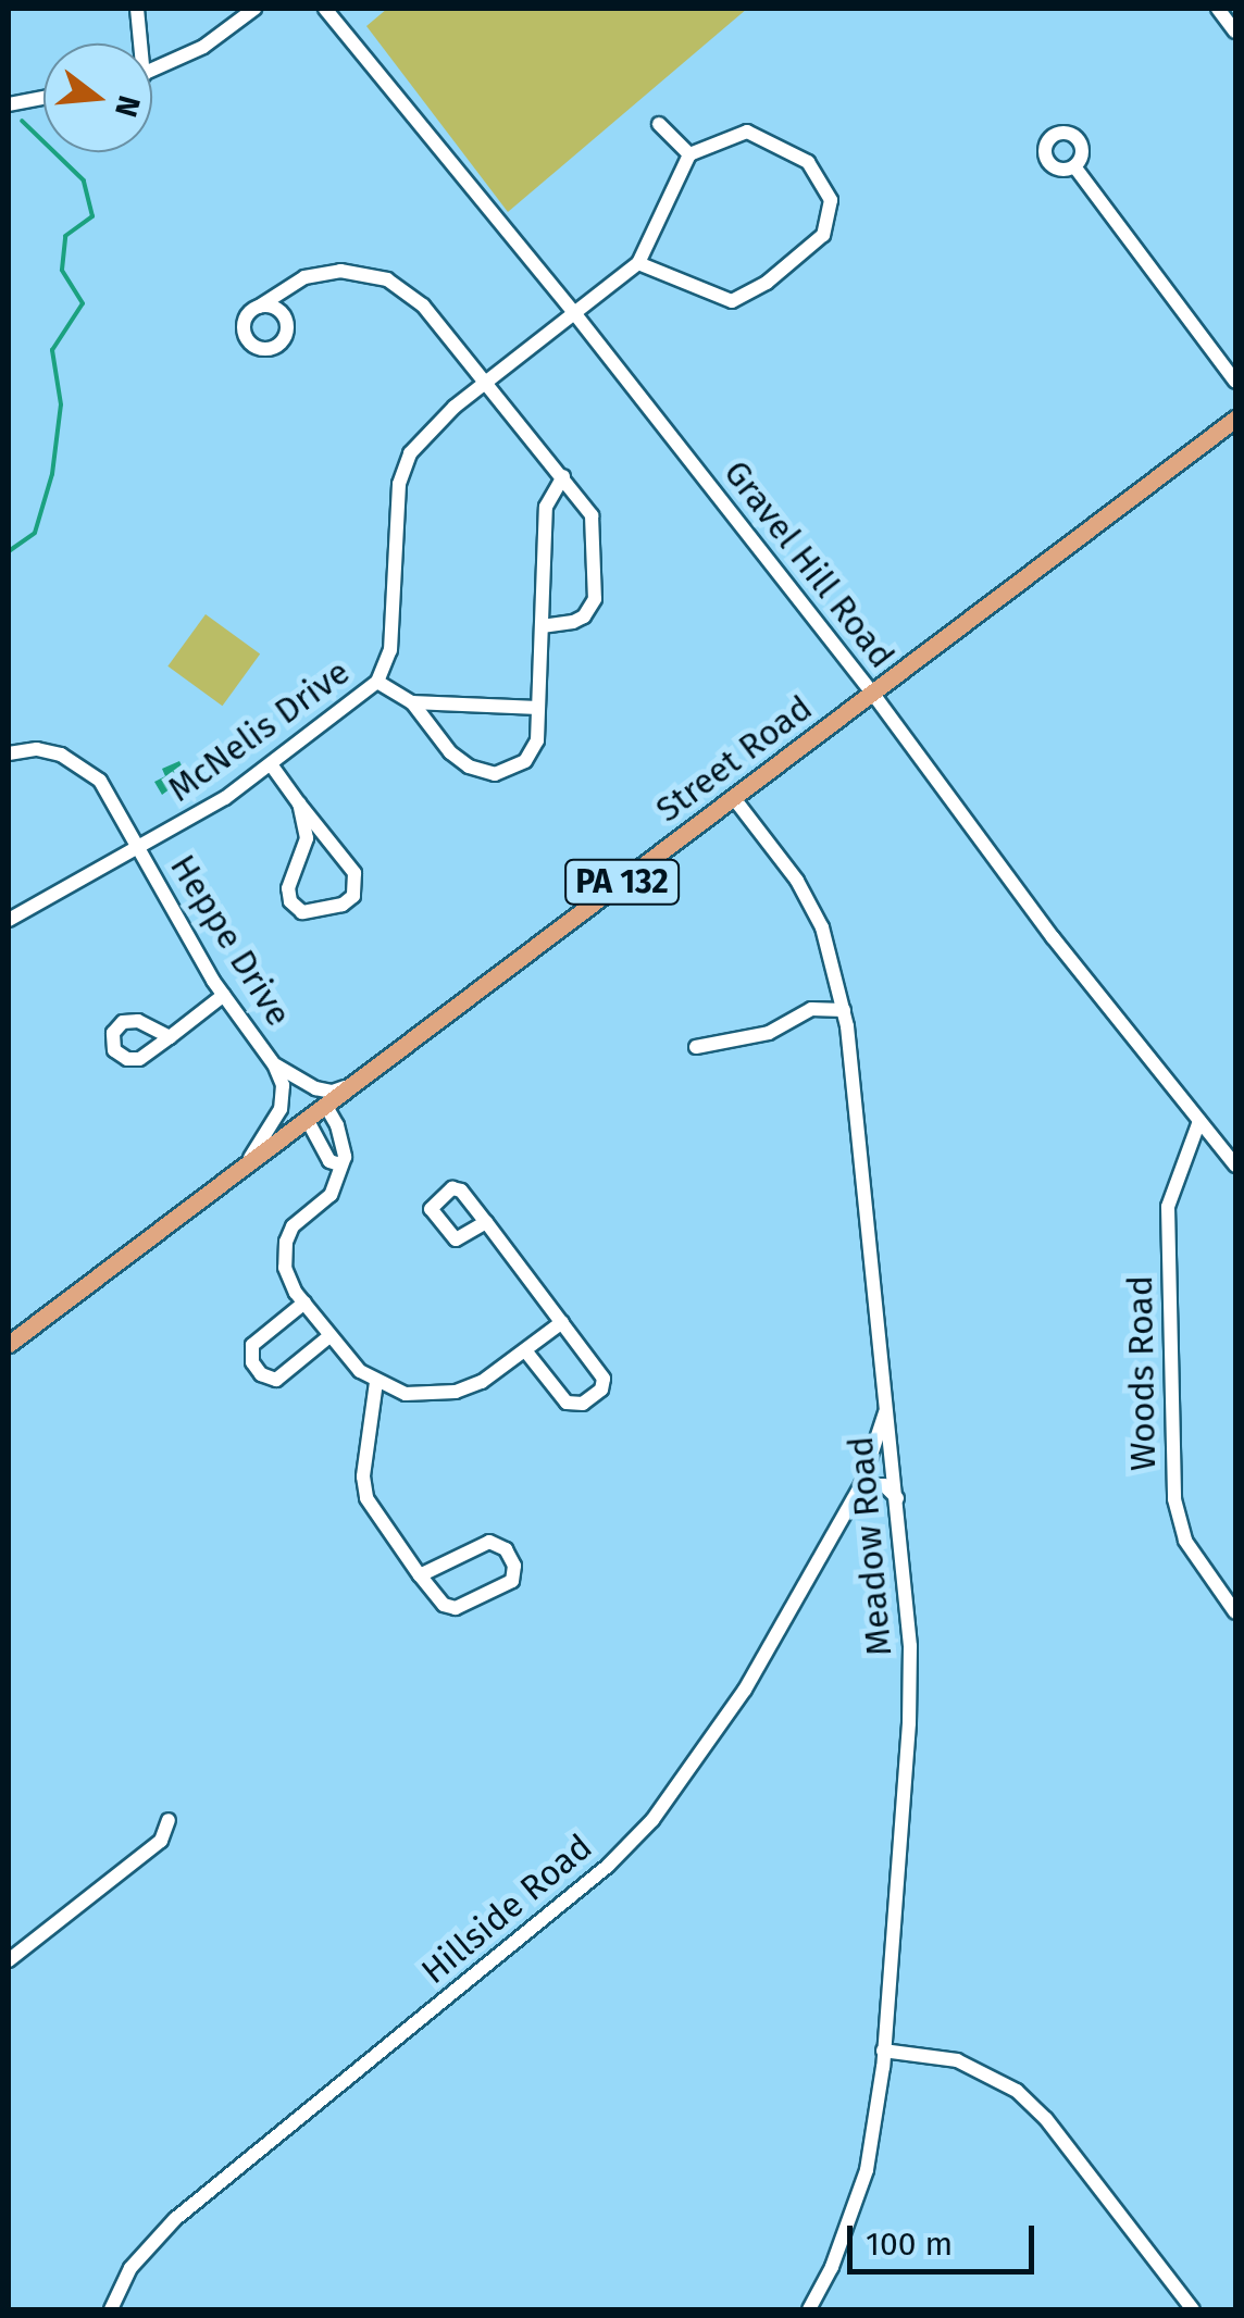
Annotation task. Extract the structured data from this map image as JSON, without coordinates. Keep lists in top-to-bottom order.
{
  "streets": {
    "main road": ["Street Road", "PA 132"],
    "street": [
      "Gravel Hill Road",
      "McNelis Drive",
      "Heppe Drive",
      "Woods Road",
      "Meadow Road",
      "Hillside Road"
    ]
  },
  "crossings": [
    ["Gravel Hill Road", "McNelis Drive"],
    ["Gravel Hill Road", "Street Road"],
    ["Gravel Hill Road", "Woods Road"],
    ["McNelis Drive", "Heppe Drive"],
    ["Street Road", "Heppe Drive"],
    ["Street Road", "Meadow Road"],
    ["Meadow Road", "Hillside Road"]
  ],
  "scale_bar": "100 m",
  "north": "right"
}
